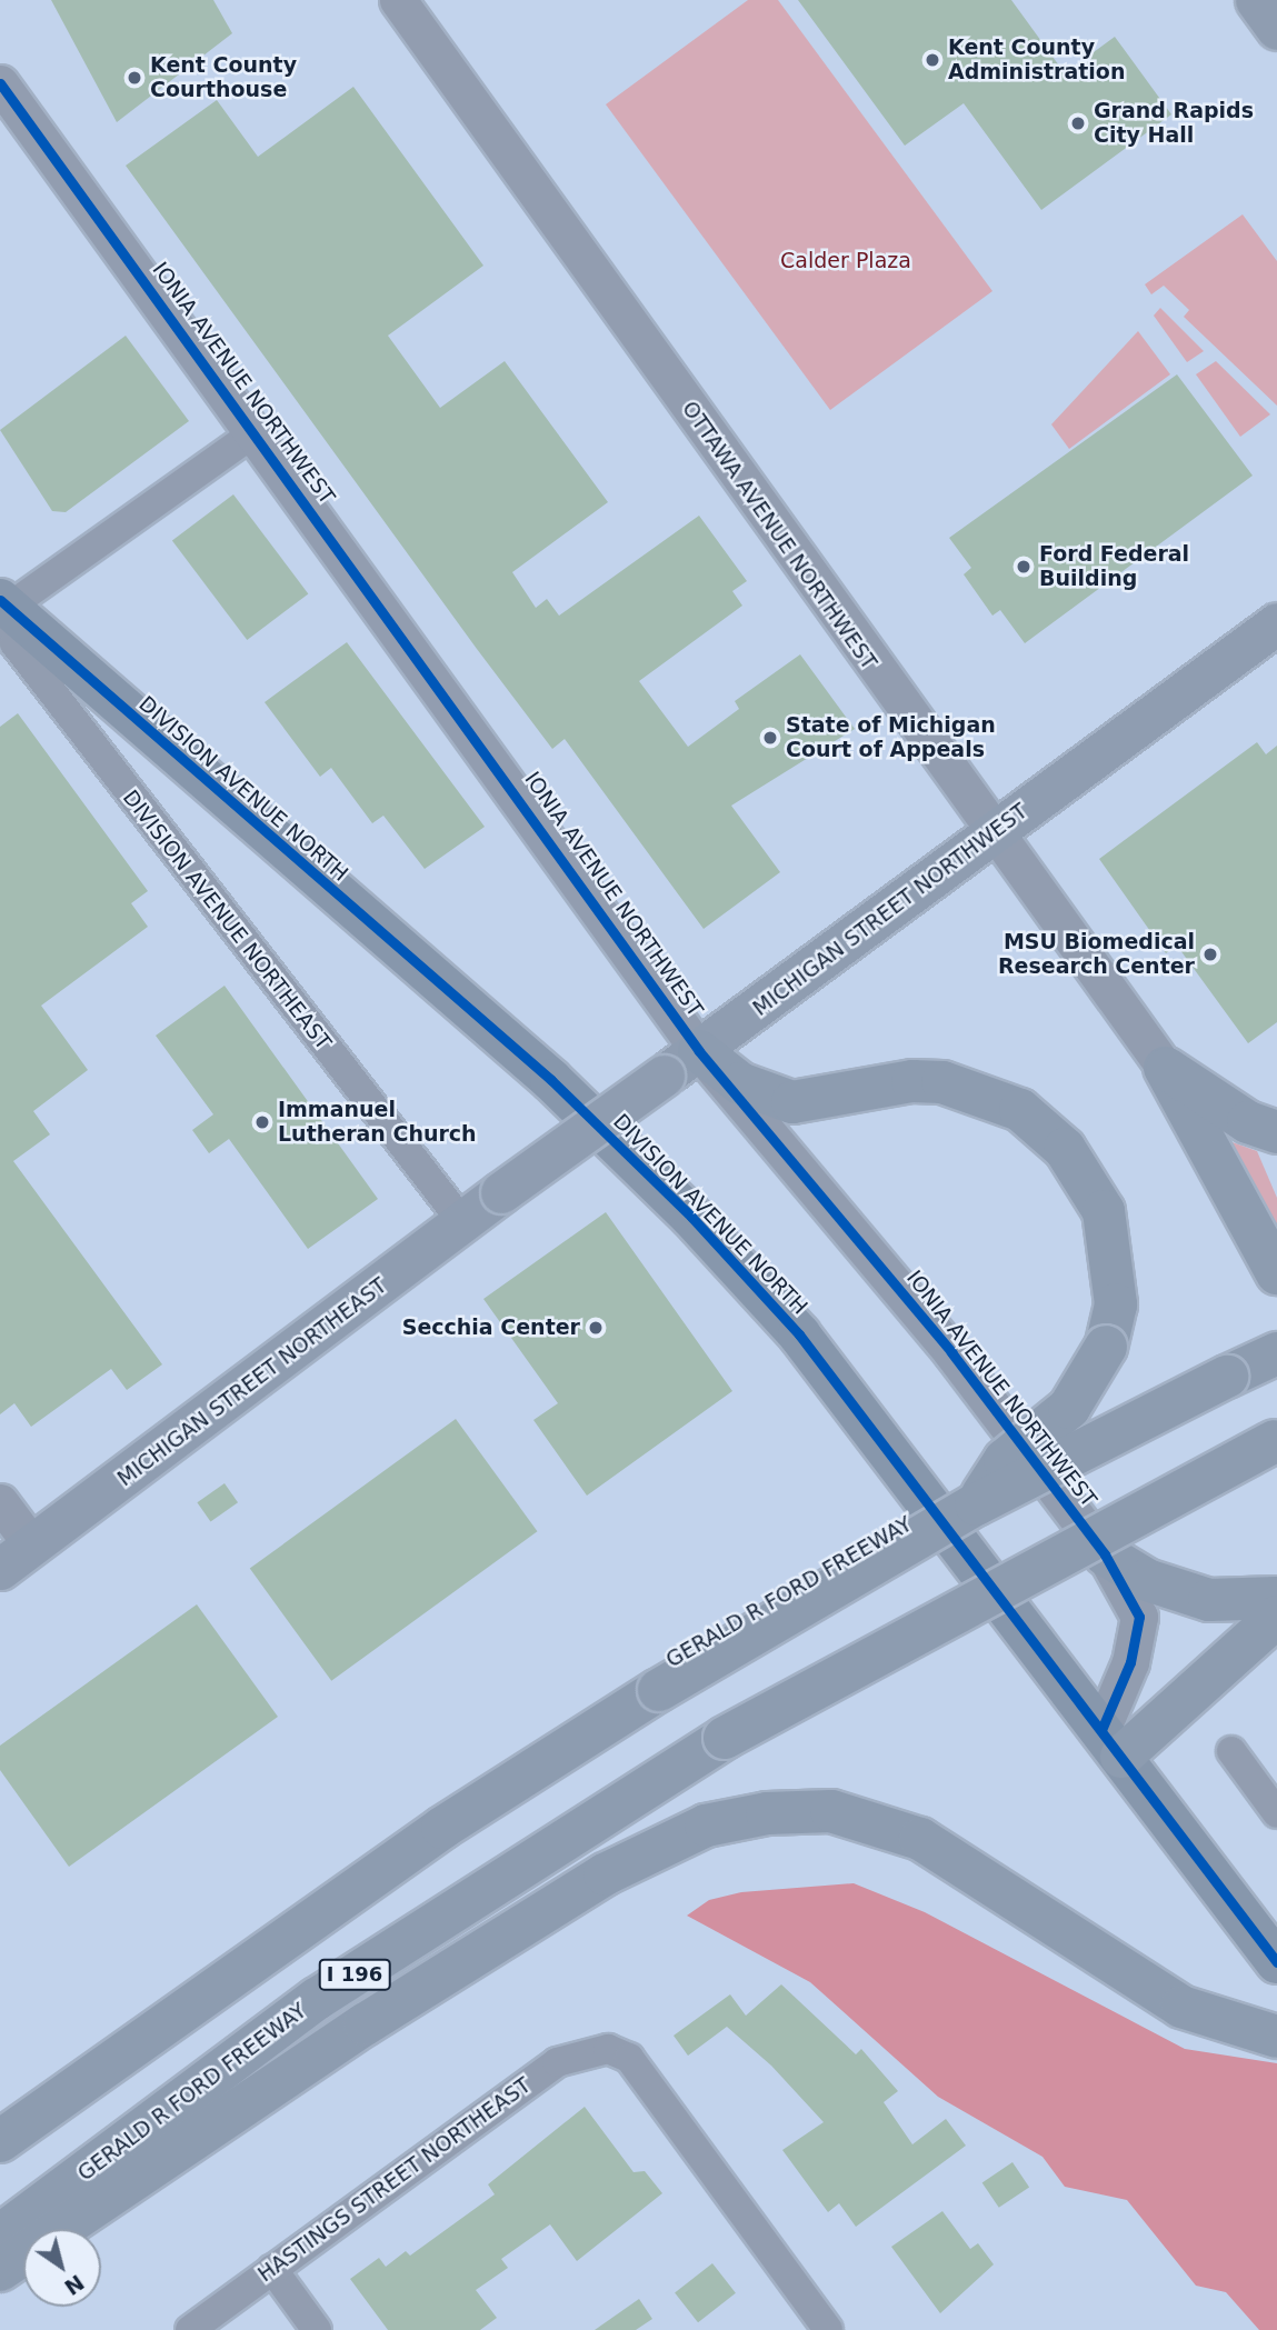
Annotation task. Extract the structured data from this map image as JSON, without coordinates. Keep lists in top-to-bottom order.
{
  "streets": {
    "highway": ["GERALD R FORD FREEWAY", "I 196"],
    "main road": ["DIVISION AVENUE NORTH", "MICHIGAN STREET NORTHWEST", "MICHIGAN STREET NORTHEAST"],
    "street": [
      "IONIA AVENUE NORTHWEST",
      "OTTAWA AVENUE NORTHWEST",
      "DIVISION AVENUE NORTHEAST",
      "HASTINGS STREET NORTHEAST"
    ]
  },
  "crossings": [
    ["IONIA AVENUE NORTHWEST", "DIVISION AVENUE NORTH"],
    ["IONIA AVENUE NORTHWEST", "MICHIGAN STREET NORTHWEST"],
    ["IONIA AVENUE NORTHWEST", "GERALD R FORD FREEWAY"],
    ["OTTAWA AVENUE NORTHWEST", "MICHIGAN STREET NORTHWEST"],
    ["DIVISION AVENUE NORTH", "DIVISION AVENUE NORTHEAST"],
    ["MICHIGAN STREET NORTHWEST", "MICHIGAN STREET NORTHEAST"],
    ["DIVISION AVENUE NORTHEAST", "MICHIGAN STREET NORTHEAST"]
  ],
  "parks": ["Calder Plaza"],
  "places": [
    "Kent County Administration",
    "Kent County Courthouse",
    "Grand Rapids City Hall",
    "Ford Federal Building",
    "State of Michigan Court of Appeals",
    "MSU Biomedical Research Center",
    "Immanuel Lutheran Church",
    "Secchia Center"
  ],
  "north": "bottom right"
}
